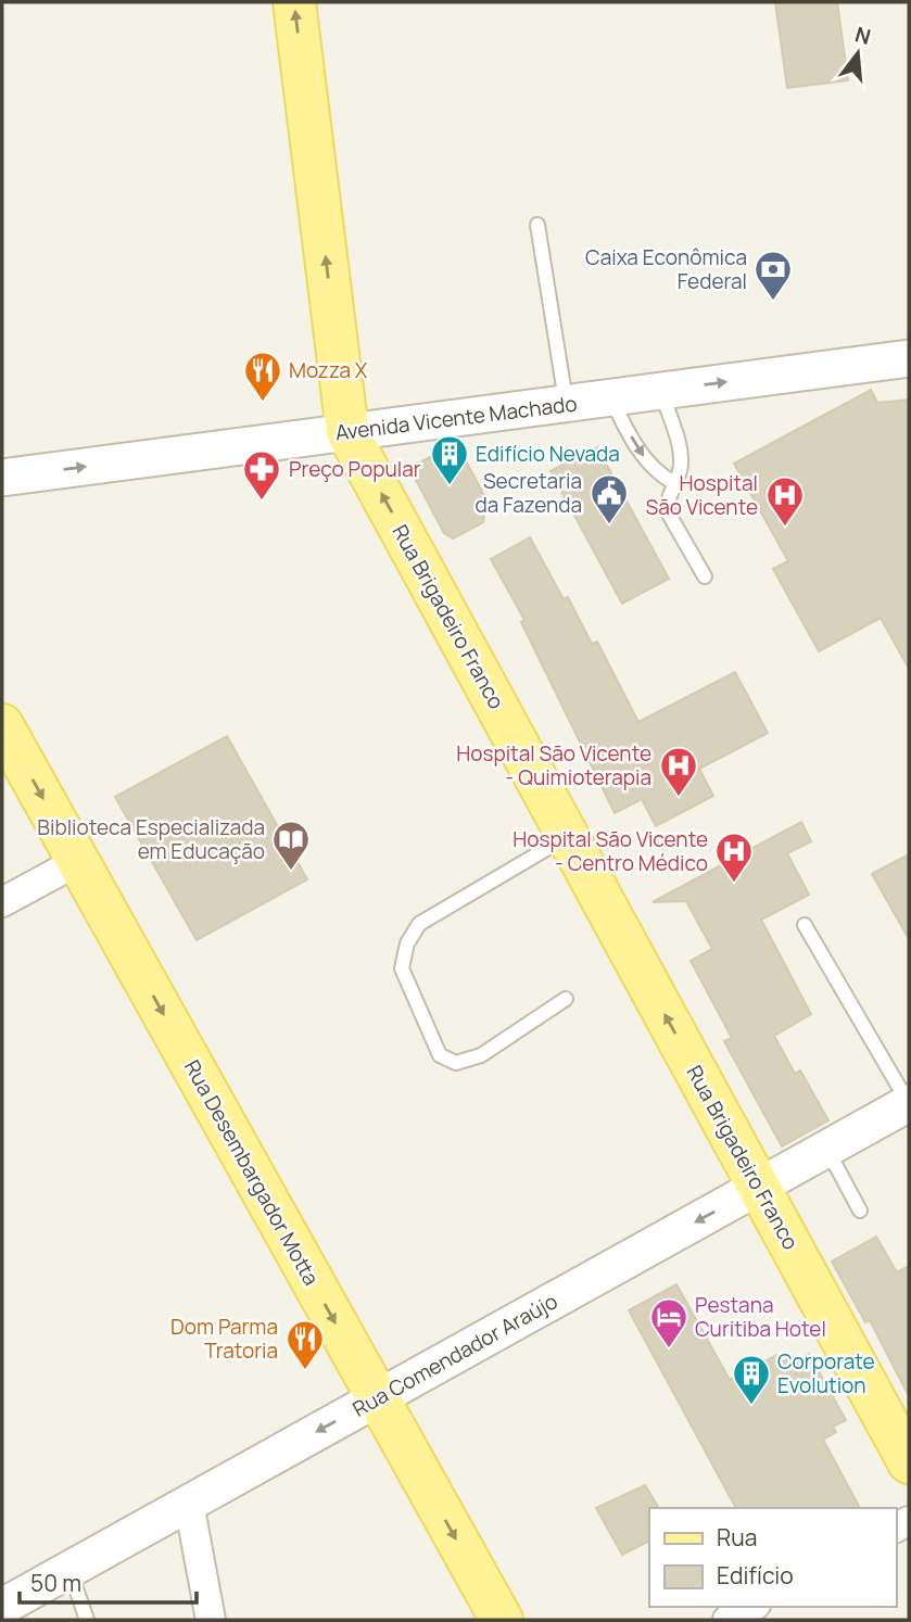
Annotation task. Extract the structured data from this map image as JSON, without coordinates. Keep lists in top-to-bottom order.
{
  "streets": {
    "main road": ["Rua Brigadeiro Franco", "Rua Desembargador Motta"],
    "street": ["Avenida Vicente Machado", "Rua Comendador Araújo"]
  },
  "crossings": [
    ["Avenida Vicente Machado", "Rua Brigadeiro Franco"],
    ["Rua Brigadeiro Franco", "Rua Comendador Araújo"],
    ["Rua Desembargador Motta", "Rua Comendador Araújo"]
  ],
  "one_way": [
    "Avenida Vicente Machado",
    "Rua Brigadeiro Franco",
    "Rua Desembargador Motta",
    "Rua Comendador Araújo"
  ],
  "places": {
    "bank": ["Caixa Econômica Federal"],
    "restaurant": ["Mozza X", "Dom Parma Tratoria"],
    "building": ["Edifício Nevada", "Corporate Evolution"],
    "pharmacy": ["Preço Popular"],
    "public building": ["Secretaria da Fazenda"],
    "hospital": ["Hospital São Vicente", "Hospital São Vicente - Quimioterapia", "Hospital São Vicente - Centro Médico"],
    "library": ["Biblioteca Especializada em Educação"],
    "hotel": ["Pestana Curitiba Hotel"]
  },
  "legend": ["Rua", "Edifício"],
  "scale_bar": "50 m",
  "north": "top"
}
